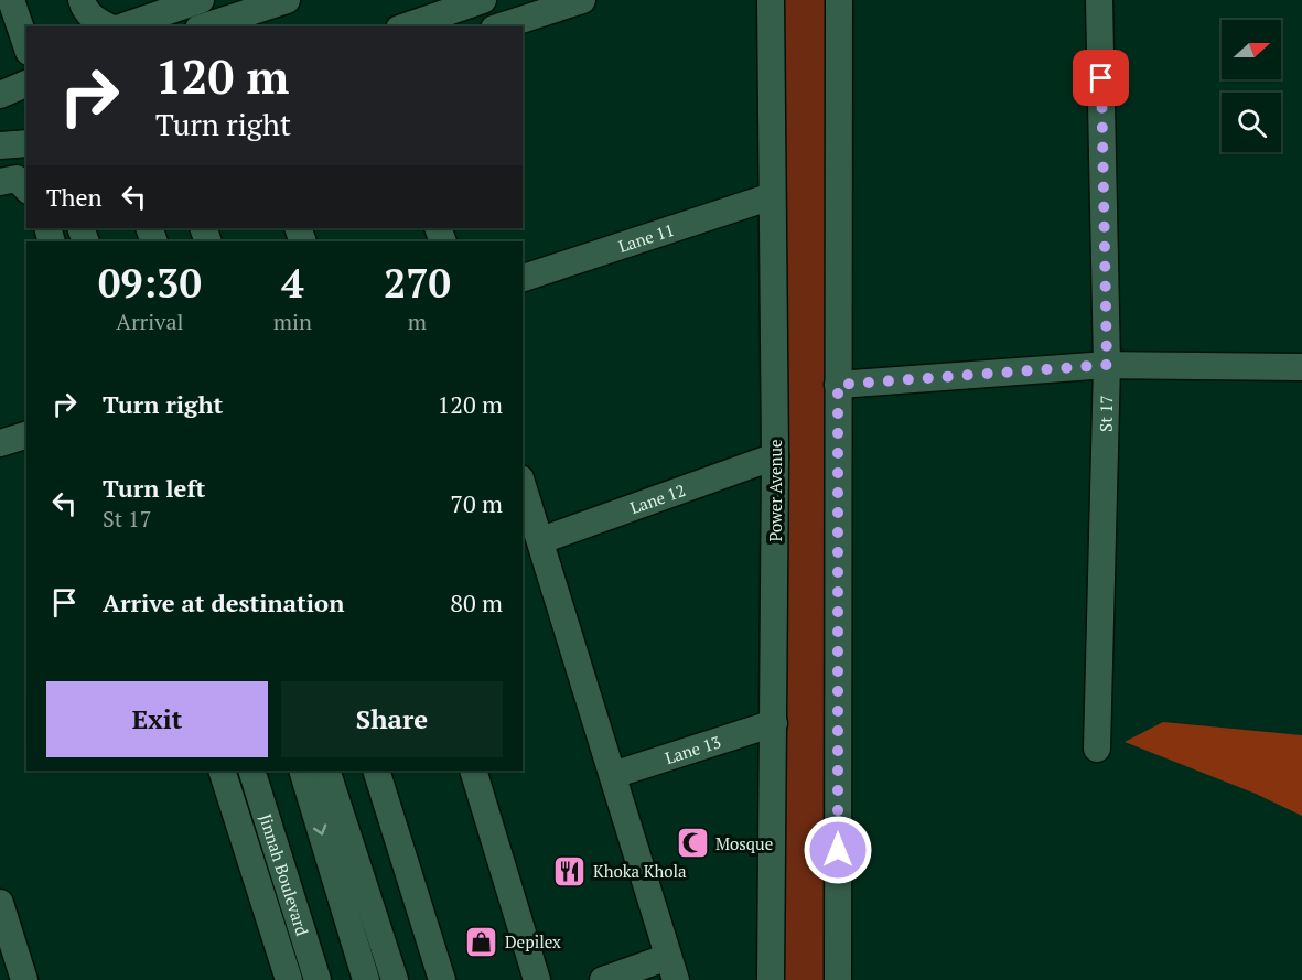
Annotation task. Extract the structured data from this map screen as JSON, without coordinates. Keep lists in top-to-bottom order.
{
  "streets": {
    "street": [
      "Lane 11",
      "St 17",
      "Power Avenue",
      "Lane 12",
      "Lane 13",
      "Jinnah Boulevard"
    ]
  },
  "crossings": [
    ["Lane 11", "Power Avenue"],
    ["Power Avenue", "Lane 12"],
    ["Power Avenue", "Lane 13"]
  ],
  "places": {
    "mosque": ["Mosque"],
    "restaurant": ["Khoka Khola"],
    "shop": ["Depilex"]
  },
  "north": "right",
  "page": {
    "turn": ["120 m", "Turn right"],
    "then": "Then",
    "eta": [
      "09:30",
      "Arrival",
      "4",
      "min",
      "270",
      "m"
    ],
    "list": [
      {
        "name": "Turn right",
        "value": "120 m"
      },
      {
        "name": "Turn left",
        "note": "St 17",
        "value": "70 m"
      },
      {
        "name": "Arrive at destination",
        "value": "80 m"
      }
    ],
    "buttons": ["Exit", "Share"]
  }
}
